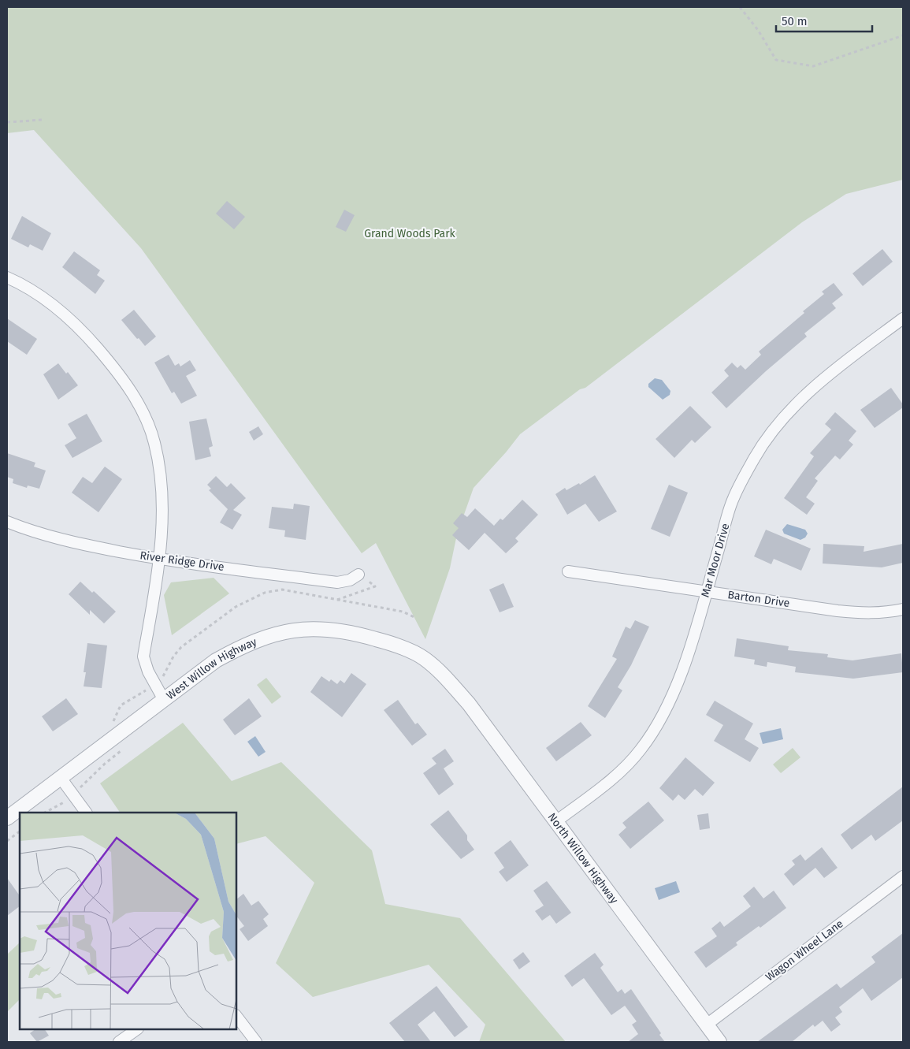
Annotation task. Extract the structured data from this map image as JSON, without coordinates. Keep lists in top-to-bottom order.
{
  "streets": {
    "street": [
      "Mar Moor Drive",
      "River Ridge Drive",
      "Barton Drive",
      "West Willow Highway",
      "North Willow Highway",
      "Wagon Wheel Lane"
    ]
  },
  "crossings": [
    ["Mar Moor Drive", "Barton Drive"],
    ["Mar Moor Drive", "North Willow Highway"],
    ["West Willow Highway", "North Willow Highway"],
    ["North Willow Highway", "Wagon Wheel Lane"]
  ],
  "parks": ["Grand Woods Park"],
  "scale_bar": "50 m"
}
